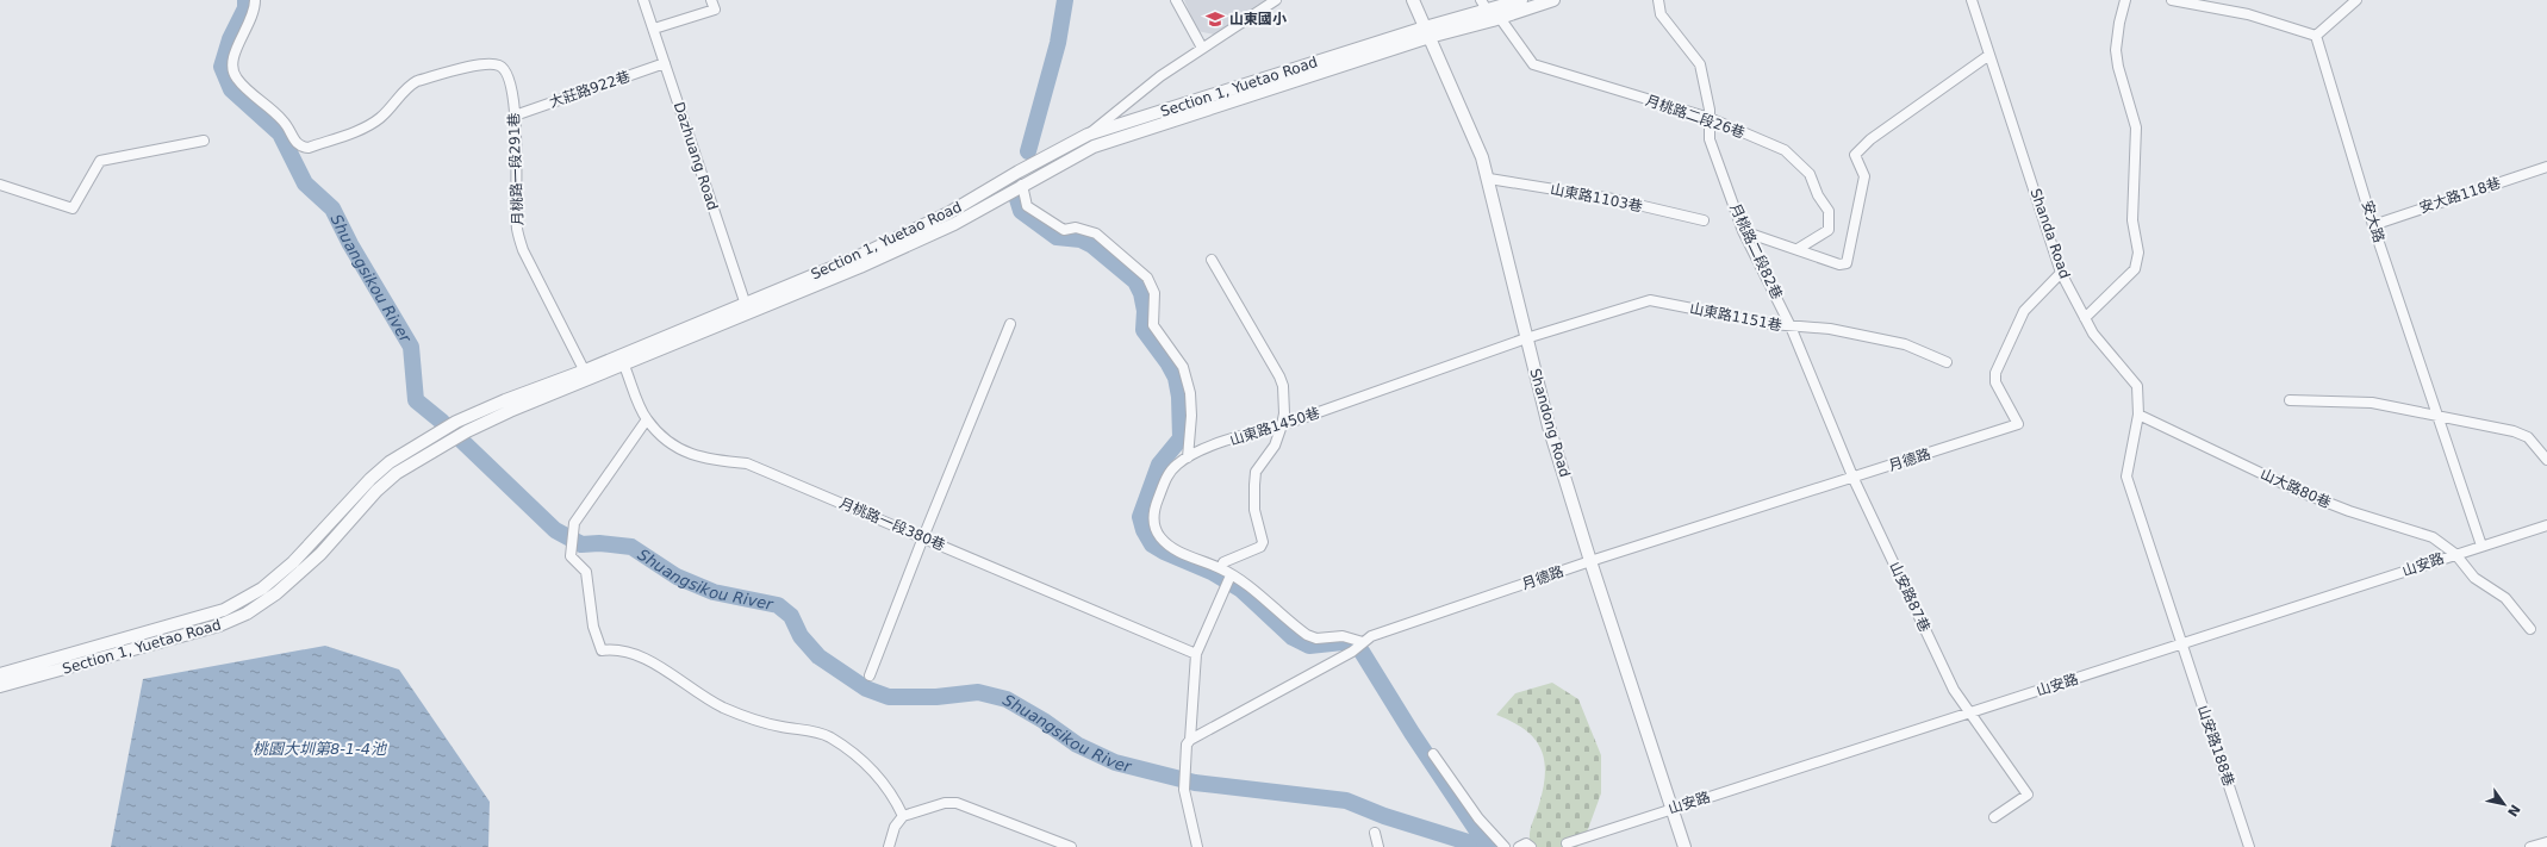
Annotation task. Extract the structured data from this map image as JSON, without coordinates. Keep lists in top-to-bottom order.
{
  "streets": {
    "street": [
      "Section 1, Yuetao Road",
      "大莊路922巷",
      "月桃路二段26巷",
      "Dazhuang Road",
      "月桃路一段291巷",
      "安大路118巷",
      "山東路1103巷",
      "安大路",
      "Shanda Road",
      "月桃路二段82巷",
      "山東路1151巷",
      "Shandong Road",
      "山東路1450巷",
      "月德路",
      "山大路80巷",
      "月桃路一段380巷",
      "山安路",
      "山安路87巷",
      "山安路188巷"
    ]
  },
  "crossings": [
    ["Section 1, Yuetao Road", "月桃路二段26巷"],
    ["Section 1, Yuetao Road", "Dazhuang Road"],
    ["Section 1, Yuetao Road", "月桃路一段291巷"],
    ["Section 1, Yuetao Road", "Shandong Road"],
    ["Section 1, Yuetao Road", "月桃路一段380巷"],
    ["大莊路922巷", "Dazhuang Road"],
    ["大莊路922巷", "月桃路一段291巷"],
    ["月桃路二段26巷", "月桃路二段82巷"],
    ["安大路118巷", "安大路"],
    ["山東路1103巷", "Shandong Road"],
    ["安大路", "山安路"],
    ["Shanda Road", "月德路"],
    ["Shanda Road", "山大路80巷"],
    ["Shanda Road", "山安路"],
    ["Shanda Road", "山安路188巷"],
    ["月桃路二段82巷", "山東路1151巷"],
    ["月桃路二段82巷", "月德路"],
    ["月桃路二段82巷", "山安路87巷"],
    ["山東路1151巷", "Shandong Road"],
    ["山東路1151巷", "山東路1450巷"],
    ["Shandong Road", "山東路1450巷"],
    ["Shandong Road", "月德路"],
    ["Shandong Road", "山安路"],
    ["山東路1450巷", "月德路"],
    ["月德路", "山安路87巷"],
    ["山大路80巷", "山安路"],
    ["山安路", "山安路87巷"],
    ["山安路", "山安路188巷"]
  ],
  "water": ["Shuangsikou River", "桃園大圳第8-1-4池"],
  "places": {
    "school or university": ["山東國小"]
  },
  "north": "bottom right"
}
